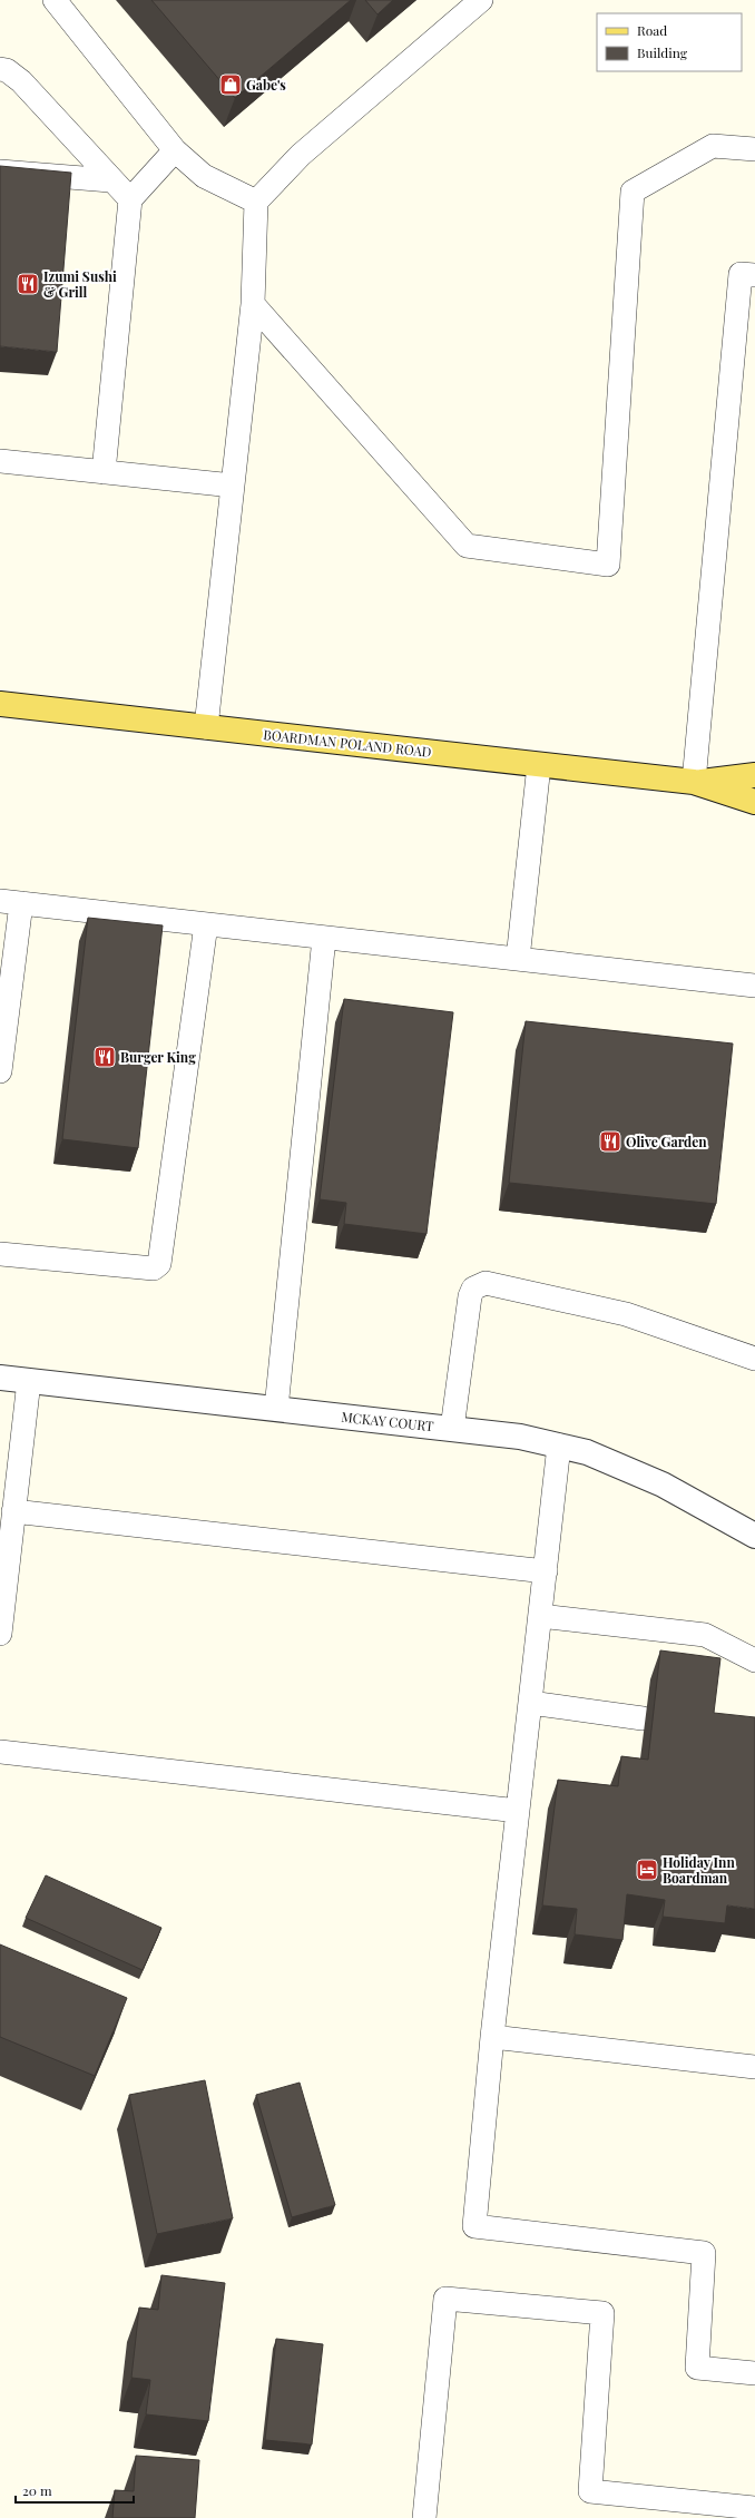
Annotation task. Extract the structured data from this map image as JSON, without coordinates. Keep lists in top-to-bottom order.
{
  "streets": {
    "main road": ["BOARDMAN POLAND ROAD"],
    "street": ["MCKAY COURT"]
  },
  "places": {
    "shop": ["Gabe's"],
    "restaurant": ["Izumi Sushi & Grill", "Burger King", "Olive Garden"],
    "hotel": ["Holiday Inn Boardman"]
  },
  "legend": ["Road", "Building"],
  "scale_bar": "20 m"
}
